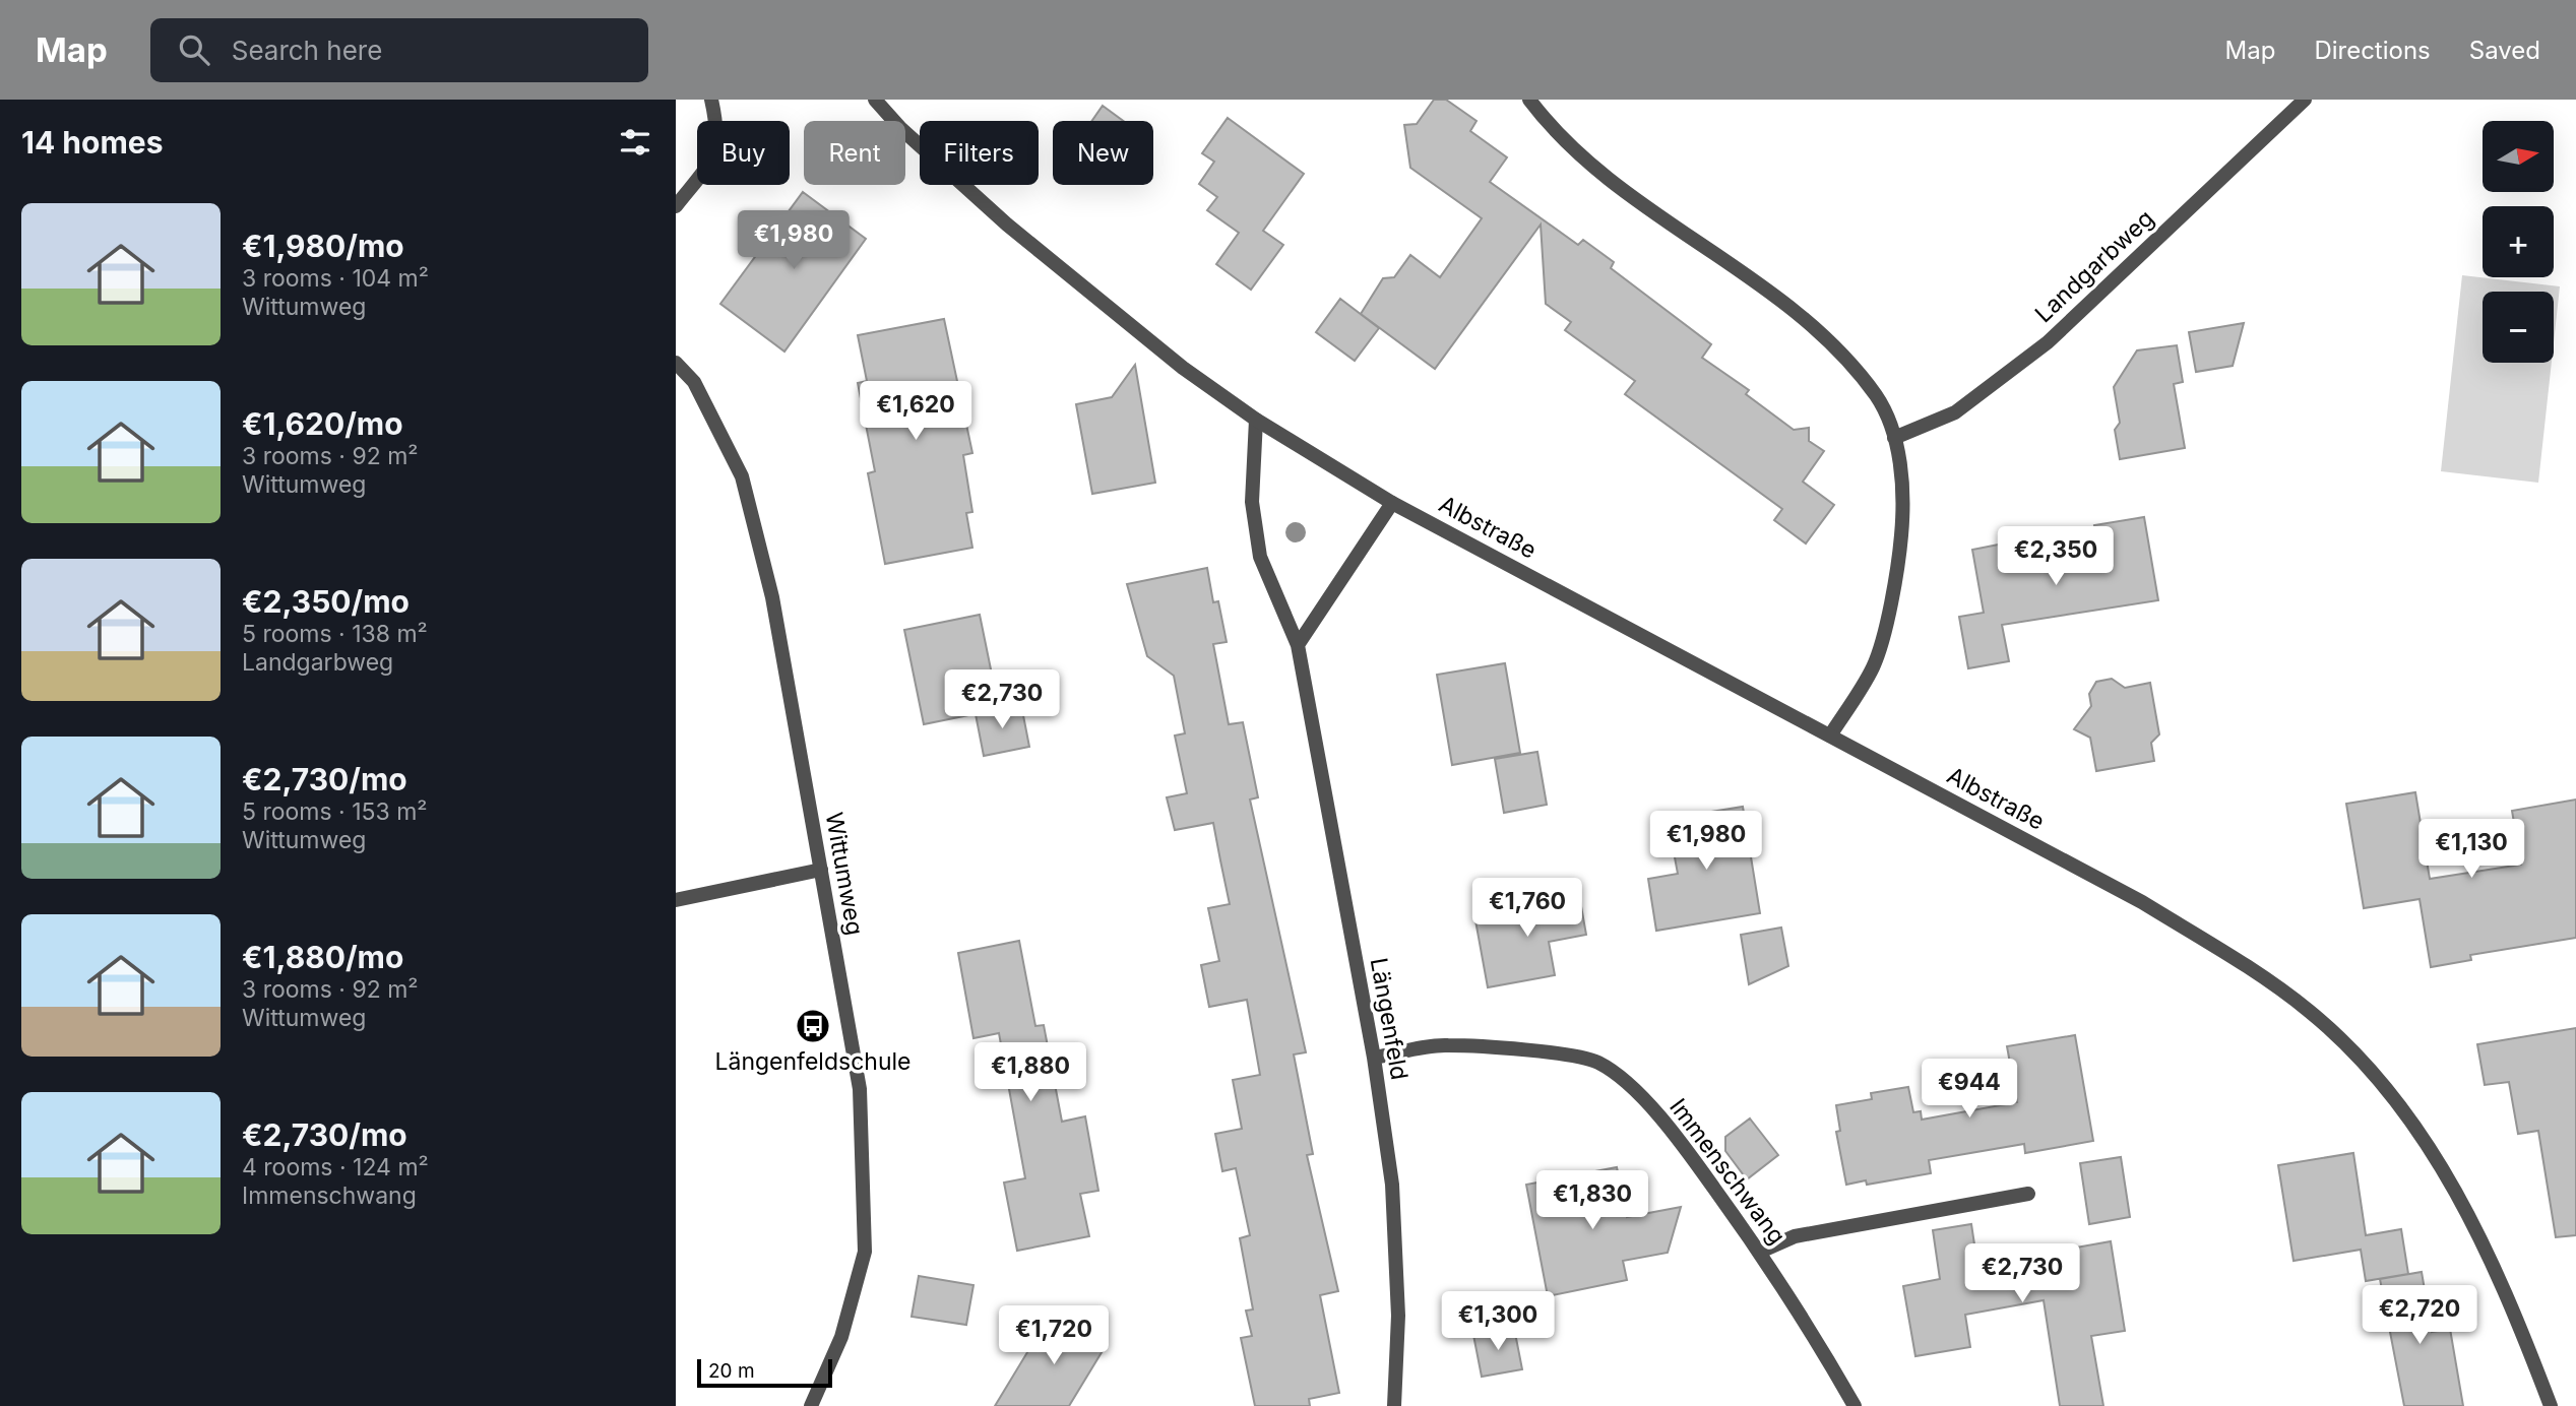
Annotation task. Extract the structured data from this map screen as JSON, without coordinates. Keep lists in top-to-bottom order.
{
  "streets": {
    "street": [
      "Landgarbweg",
      "Albstraße",
      "Wittumweg",
      "Längenfeld",
      "Immenschwang"
    ]
  },
  "crossings": [
    ["Albstraße", "Längenfeld"],
    ["Längenfeld", "Immenschwang"]
  ],
  "places": {
    "bus stop": ["Längenfeldschule"]
  },
  "scale_bar": "20 m",
  "north": "right",
  "page": {
    "header": "Map",
    "search": "Search here",
    "nav": ["Map", "Directions", "Saved"],
    "heading": "14 homes",
    "map_buttons": ["+", "−"],
    "chip": [
      "Buy",
      "Rent",
      "Filters",
      "New"
    ],
    "list": [
      {
        "name": "€1,980/mo",
        "note": "3 rooms · 104 m² · Wittumweg"
      },
      {
        "name": "€1,620/mo",
        "note": "3 rooms · 92 m² · Wittumweg"
      },
      {
        "name": "€2,350/mo",
        "note": "5 rooms · 138 m² · Landgarbweg"
      },
      {
        "name": "€2,730/mo",
        "note": "5 rooms · 153 m² · Wittumweg"
      },
      {
        "name": "€1,880/mo",
        "note": "3 rooms · 92 m² · Wittumweg"
      },
      {
        "name": "€2,730/mo",
        "note": "4 rooms · 124 m² · Immenschwang"
      }
    ],
    "price": [
      "€1,980",
      "€1,620",
      "€2,350",
      "€2,730",
      "€1,980",
      "€1,130",
      "€1,760",
      "€1,880",
      "€944",
      "€1,830",
      "€2,730",
      "€2,720",
      "€1,300",
      "€1,720"
    ],
    "scale": "20 m"
  }
}
